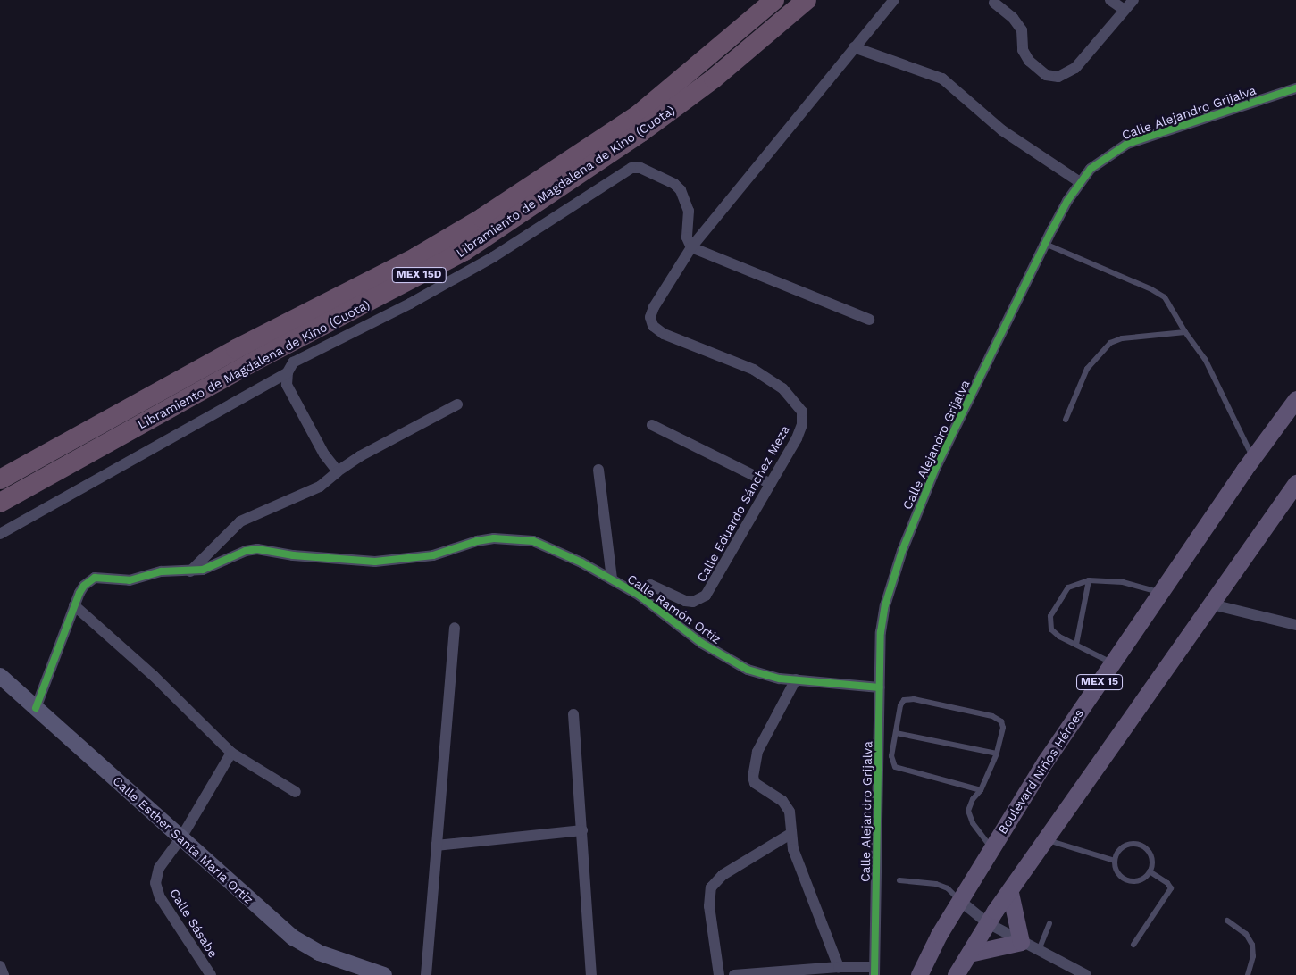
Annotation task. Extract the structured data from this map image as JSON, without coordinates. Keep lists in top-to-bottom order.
{
  "streets": {
    "highway": ["Libramiento de Magdalena de Kino (Cuota)", "MEX 15D"],
    "main road": ["MEX 15", "Boulevard Niños Héroes"],
    "street": [
      "Calle Alejandro Grijalva",
      "Calle Eduardo Sánchez Meza",
      "Calle Ramón Ortiz",
      "Calle Esther Santa María Ortiz",
      "Calle Sásabe"
    ]
  },
  "crossings": [
    ["Calle Alejandro Grijalva", "Calle Ramón Ortiz"],
    ["Calle Eduardo Sánchez Meza", "Calle Ramón Ortiz"],
    ["Calle Esther Santa María Ortiz", "Calle Sásabe"]
  ]
}
